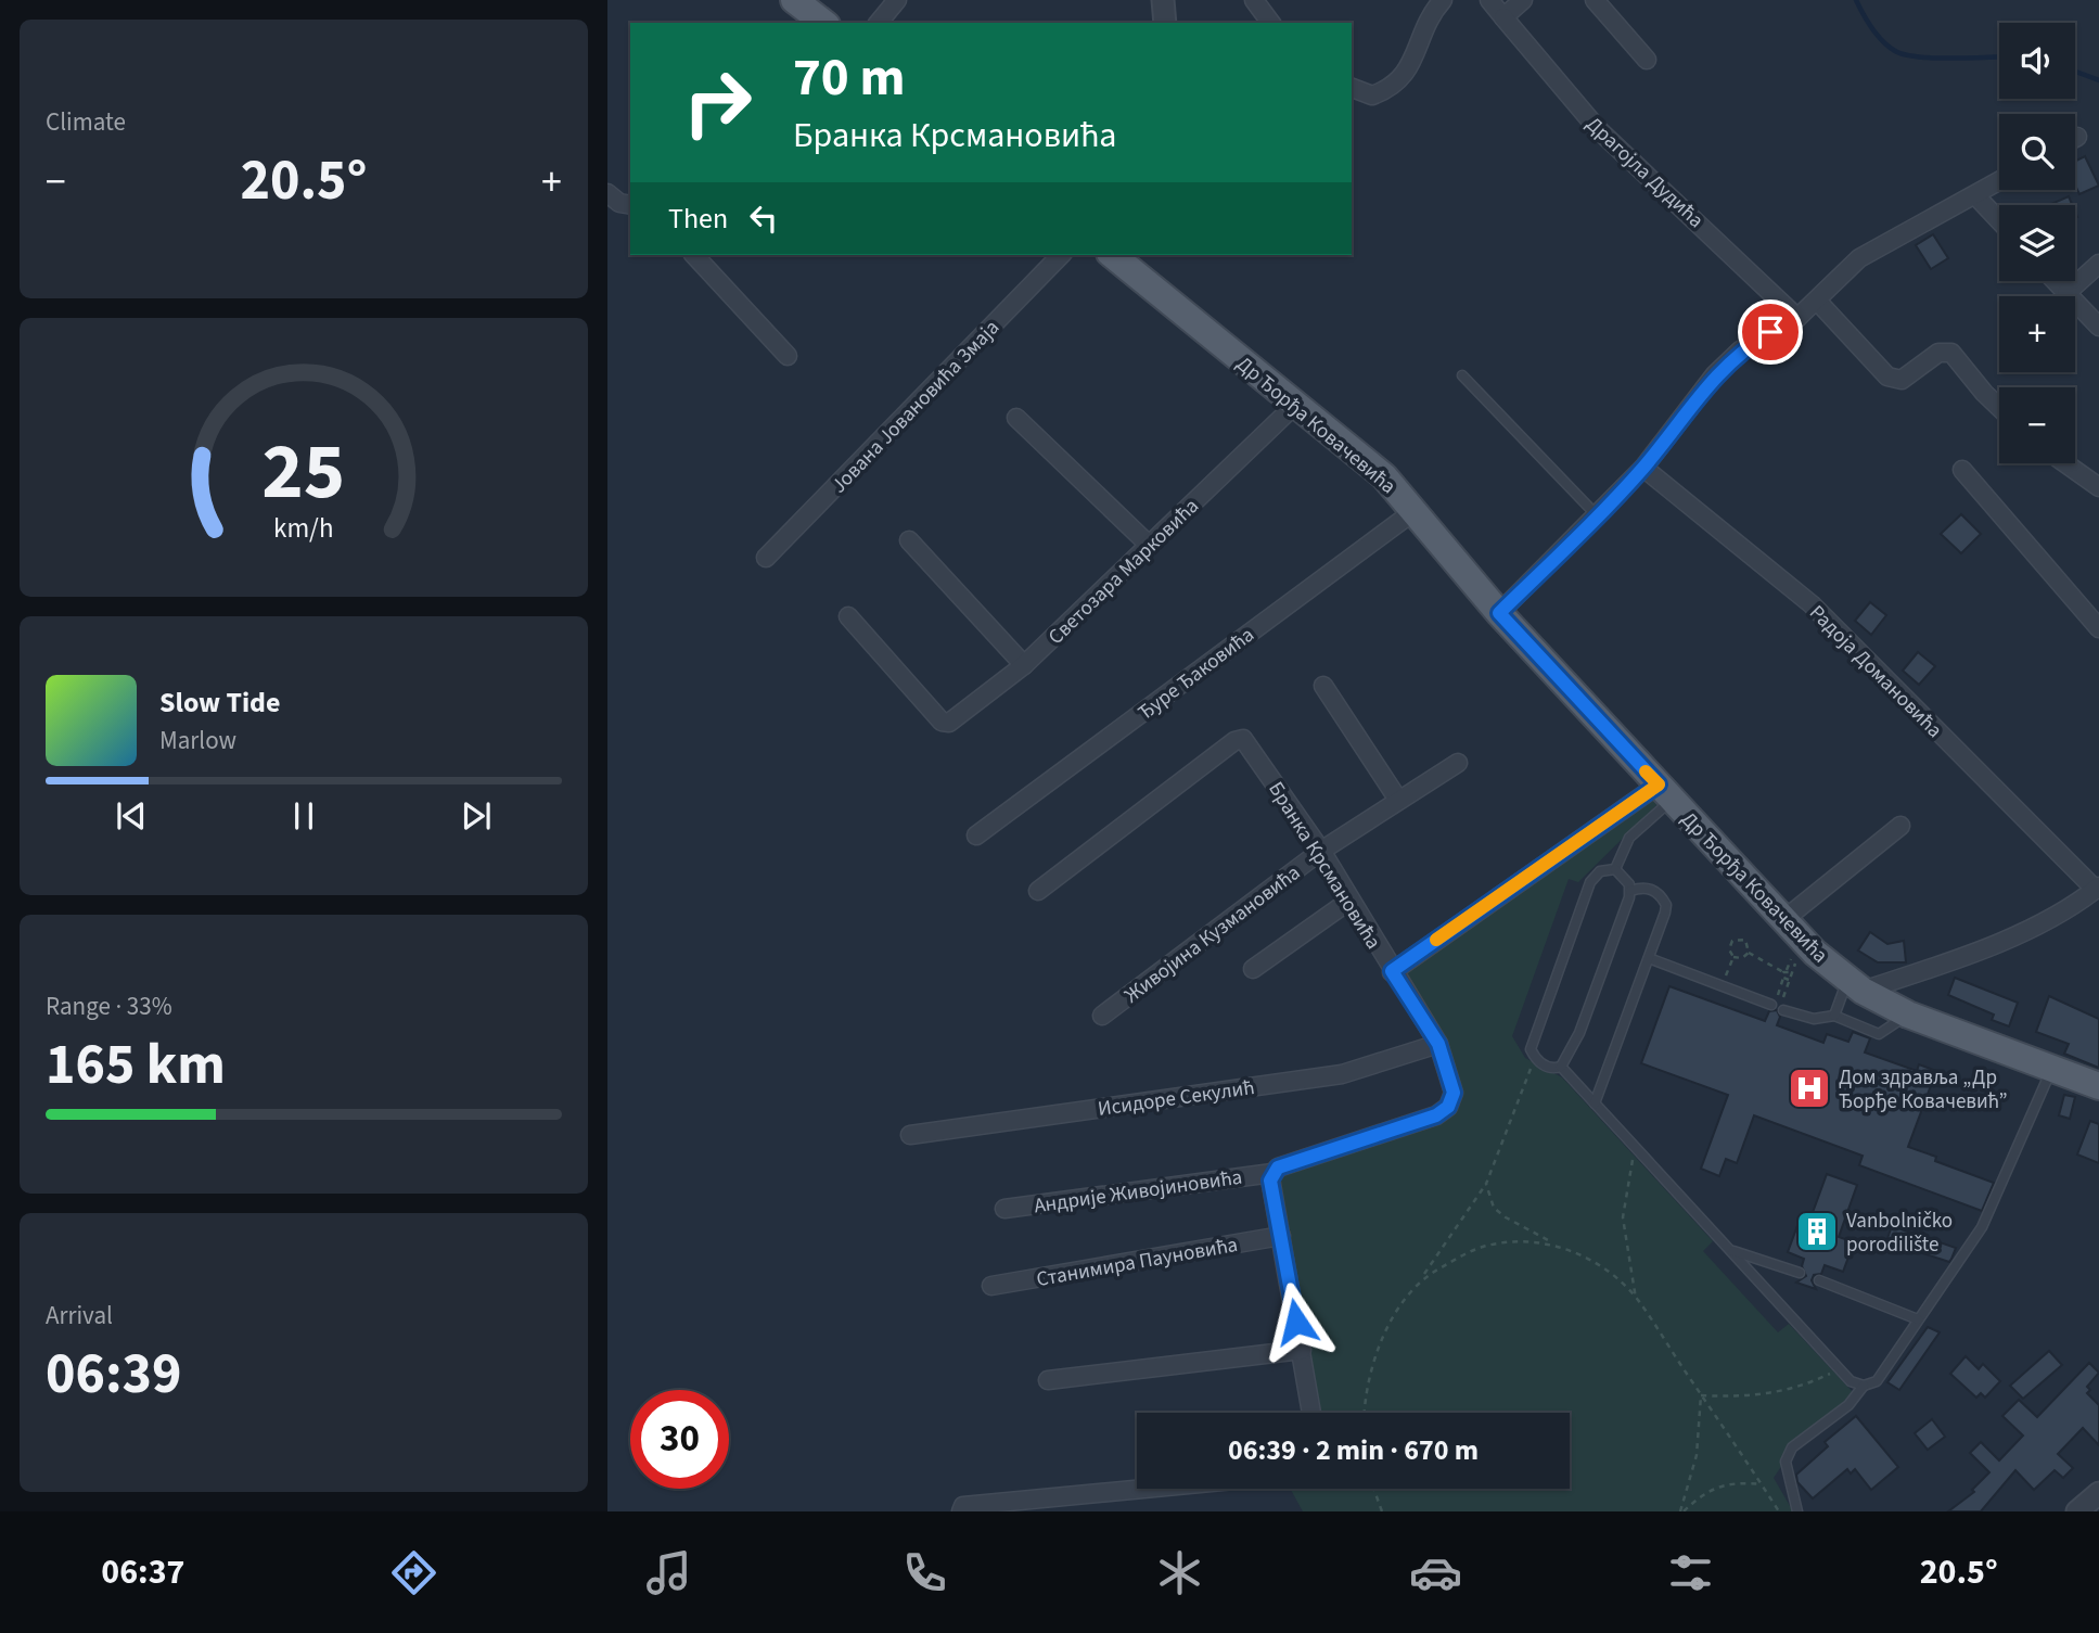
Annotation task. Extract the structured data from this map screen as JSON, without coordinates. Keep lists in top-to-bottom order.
{
  "streets": {
    "main road": ["Др Ђорђа Ковачевића"],
    "street": [
      "Драгојла Дудића",
      "Јована Јовановића Змаја",
      "Светозара Марковића",
      "Радоја Домановића",
      "Ђуре Ђаковића",
      "Бранка Крсмановића",
      "Живојина Кузмановића",
      "Исидоре Секулић",
      "Андрије Живојиновића",
      "Станимира Пауновића"
    ]
  },
  "crossings": [
    ["Др Ђорђа Ковачевића", "Светозара Марковића"],
    ["Др Ђорђа Ковачевића", "Ђуре Ђаковића"],
    ["Бранка Крсмановића", "Живојина Кузмановића"],
    ["Бранка Крсмановића", "Исидоре Секулић"],
    ["Бранка Крсмановића", "Андрије Живојиновића"]
  ],
  "places": {
    "hospital": ["Дом здравља „Др Ђорђе Ковачевић”"],
    "building": ["Vanbolničko porodilište"]
  },
  "page": {
    "tile": [
      "Climate",
      ["Range · 33%", "165 km"],
      ["Arrival", "06:39"]
    ],
    "map_buttons": ["+", "−"],
    "turn": ["70 m", "Бранка Крсмановића"],
    "heat": ["−", "20.5°", "+"],
    "then": "Then",
    "song": ["Slow Tide", "Marlow"],
    "limit": "30",
    "trip": "06:39 · 2 min · 670 m",
    "tabs": ["06:37", "20.5°"],
    "gauge": ["25", "km/h"]
  }
}
